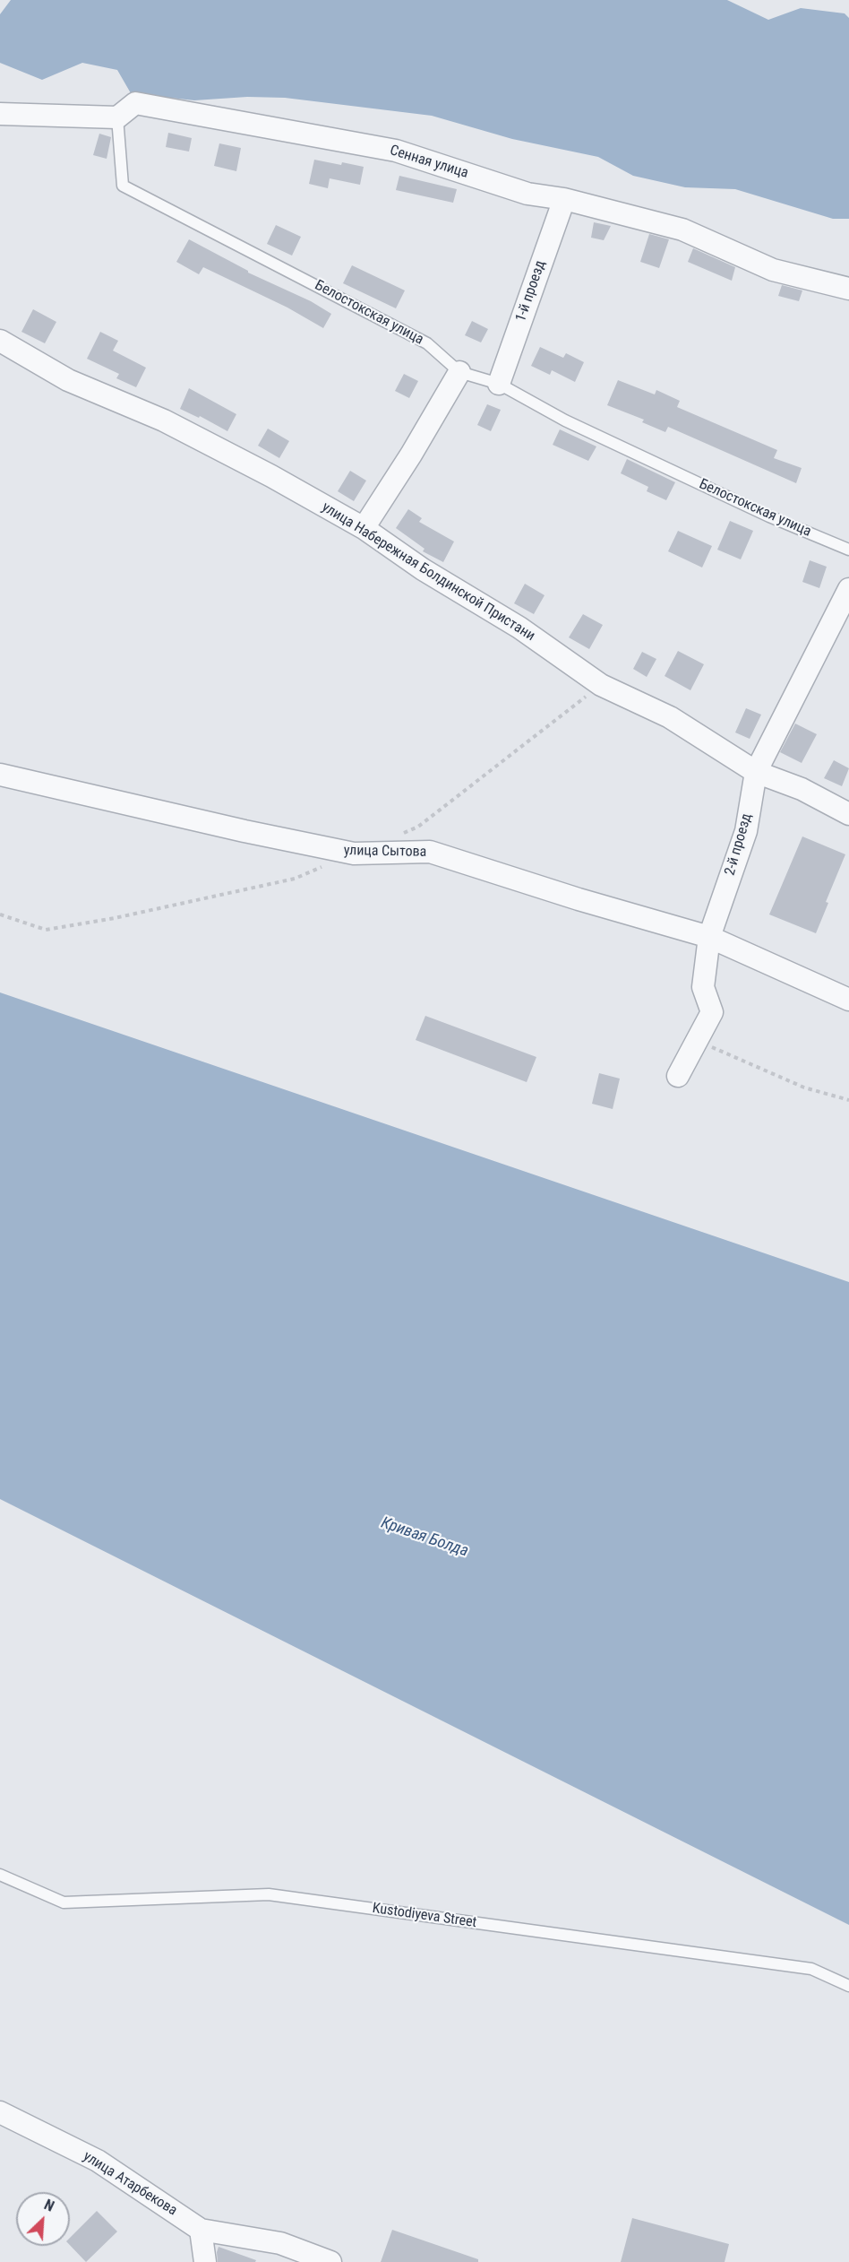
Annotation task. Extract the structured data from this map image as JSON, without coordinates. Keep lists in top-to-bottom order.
{
  "streets": {
    "street": [
      "Сенная улица",
      "1-й проезд",
      "улица Набережная Болдинской Пристани",
      "2-й проезд",
      "улица Сытова",
      "улица Атарбекова"
    ],
    "lane": ["Белостокская улица", "Kustodiyeva Street"]
  },
  "crossings": [
    ["Сенная улица", "1-й проезд"],
    ["Сенная улица", "Белостокская улица"],
    ["1-й проезд", "Белостокская улица"],
    ["улица Набережная Болдинской Пристани", "2-й проезд"],
    ["2-й проезд", "улица Сытова"]
  ],
  "water": ["Кривая Болда"],
  "north": "top right"
}
